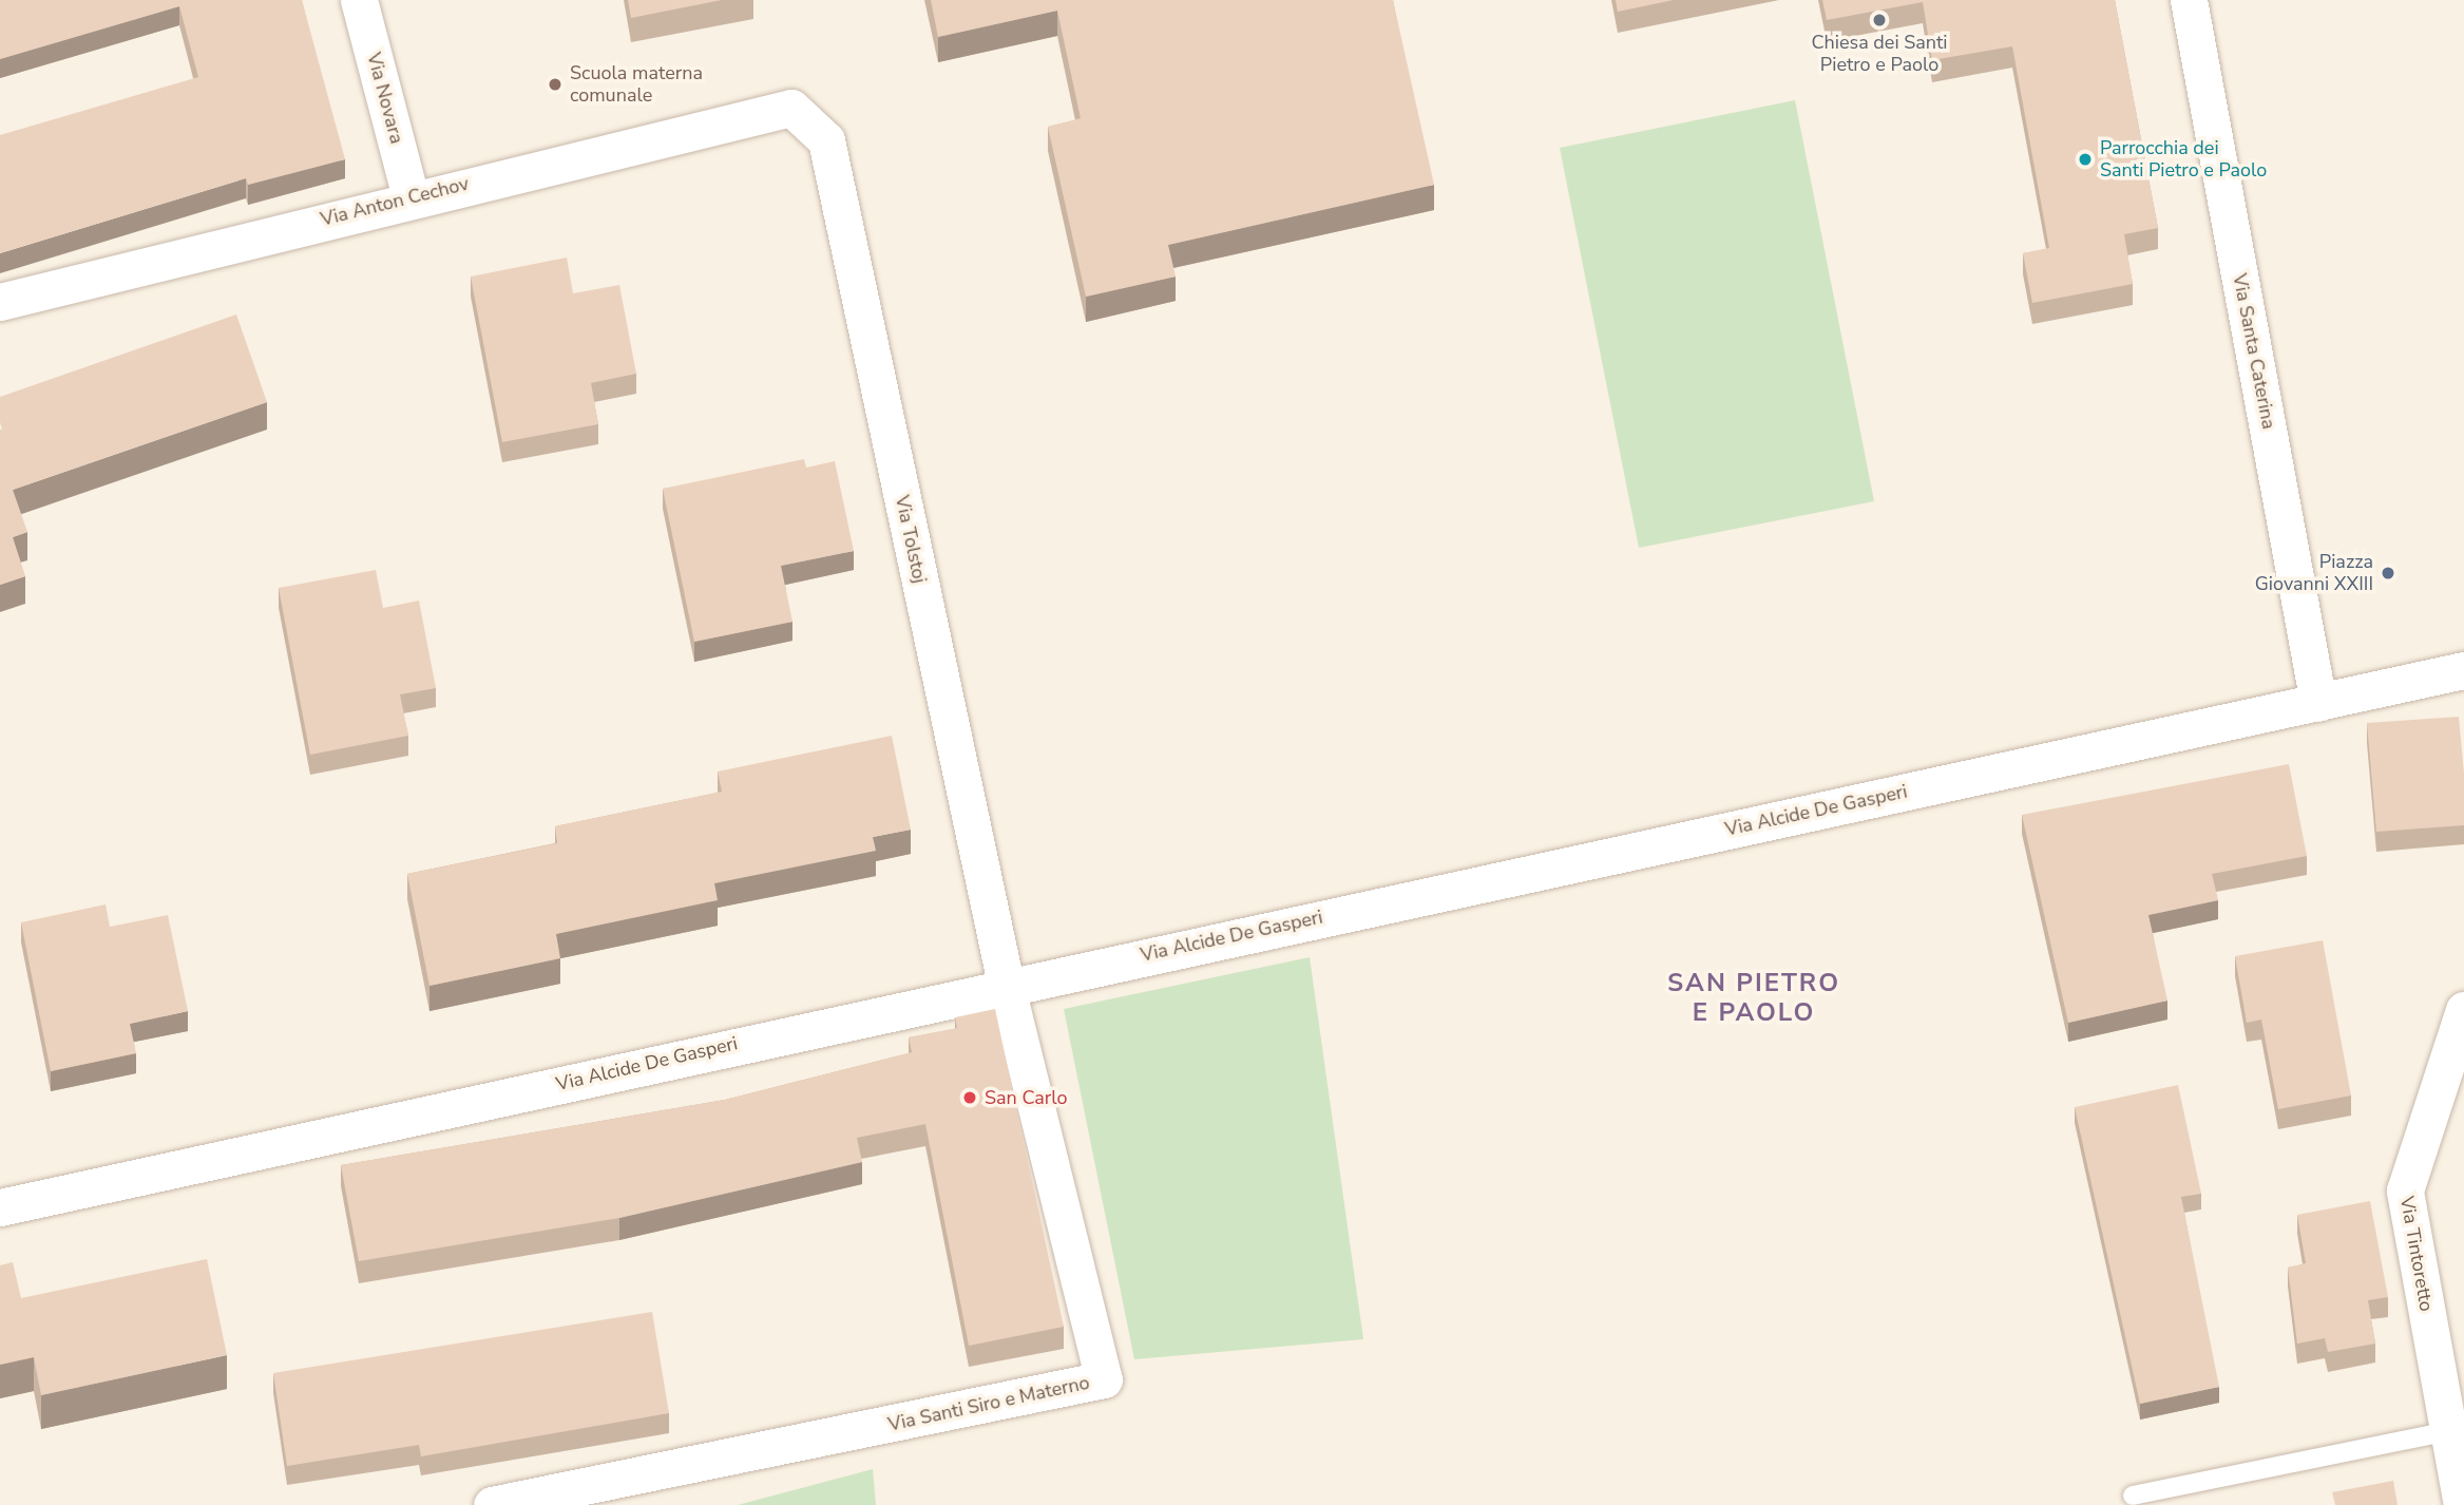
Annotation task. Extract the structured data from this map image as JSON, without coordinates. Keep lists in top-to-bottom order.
{
  "streets": {
    "street": [
      "Via Novara",
      "Via Anton Cechov",
      "Via Santa Caterina",
      "Via Tolstoj",
      "Via Alcide De Gasperi",
      "Via Tintoretto",
      "Via Santi Siro e Materno"
    ]
  },
  "crossings": [
    ["Via Novara", "Via Anton Cechov"],
    ["Via Anton Cechov", "Via Tolstoj"],
    ["Via Santa Caterina", "Via Alcide De Gasperi"],
    ["Via Tolstoj", "Via Alcide De Gasperi"],
    ["Via Tolstoj", "Via Santi Siro e Materno"],
    ["Via Alcide De Gasperi", "Via Santi Siro e Materno"]
  ],
  "districts": ["SAN PIETRO E PAOLO"],
  "places": [
    "Chiesa dei Santi Pietro e Paolo",
    "Scuola materna comunale",
    "Parrocchia dei Santi Pietro e Paolo",
    "Piazza Giovanni XXIII",
    "San Carlo"
  ]
}
